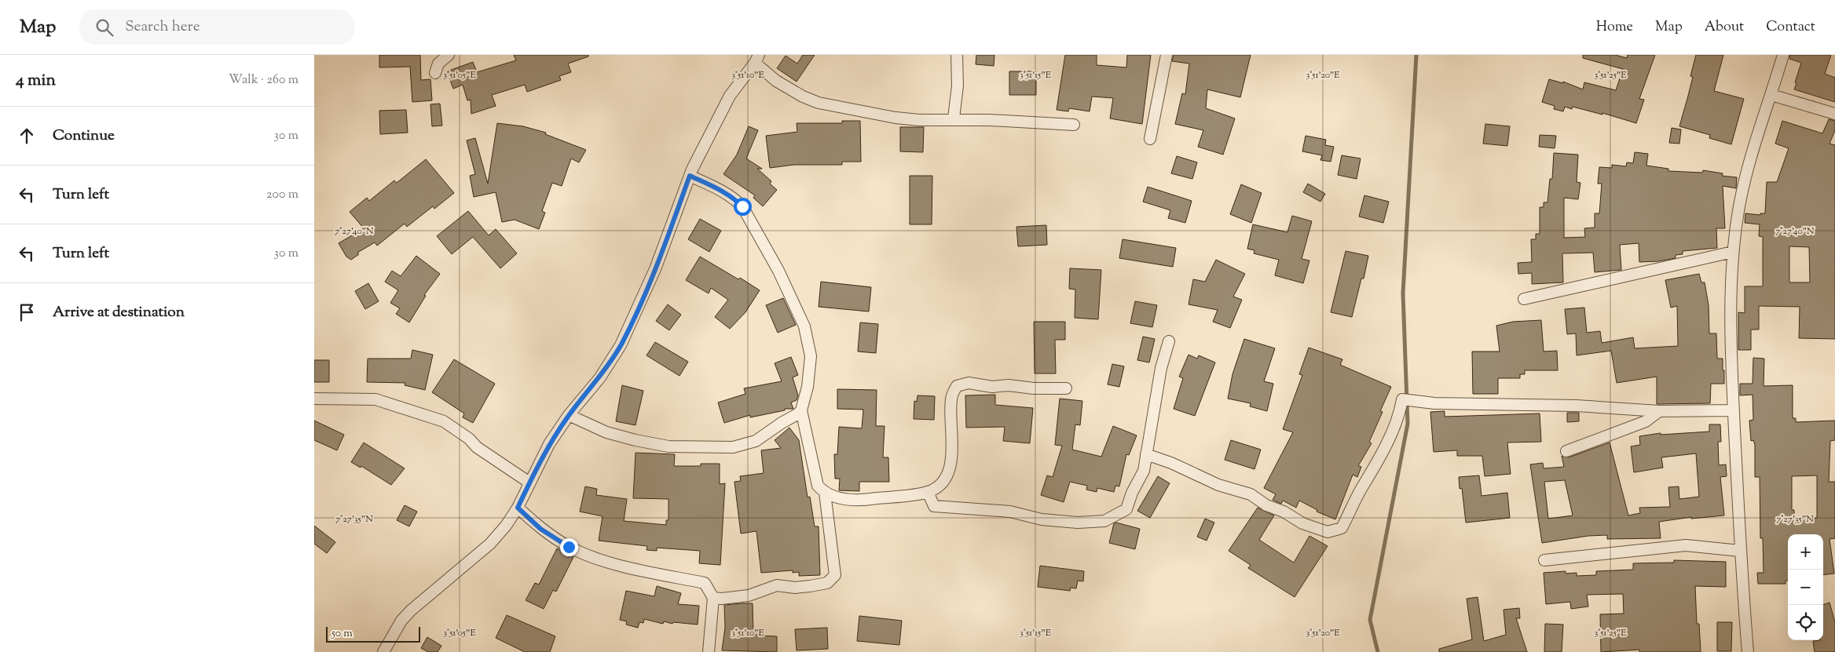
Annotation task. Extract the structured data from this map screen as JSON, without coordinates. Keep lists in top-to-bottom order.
{
  "scale_bar": "50 m",
  "page": {
    "header": "Map",
    "search": "Search here",
    "nav": [
      "Home",
      "Map",
      "About",
      "Contact"
    ],
    "heading": ["4 min", "Walk · 260 m"],
    "list": [
      ["Continue", "30 m"],
      ["Turn left", "200 m"],
      ["Turn left", "30 m"],
      "Arrive at destination"
    ],
    "map_buttons": ["+", "−"],
    "scale": "50 m"
  },
  "coordinates": [
    "3°51'05\"E",
    "3°51'10\"E",
    "3°51'15\"E",
    "3°51'20\"E",
    "3°51'25\"E",
    "7°27'40\"N",
    "7°27'35\"N"
  ]
}
